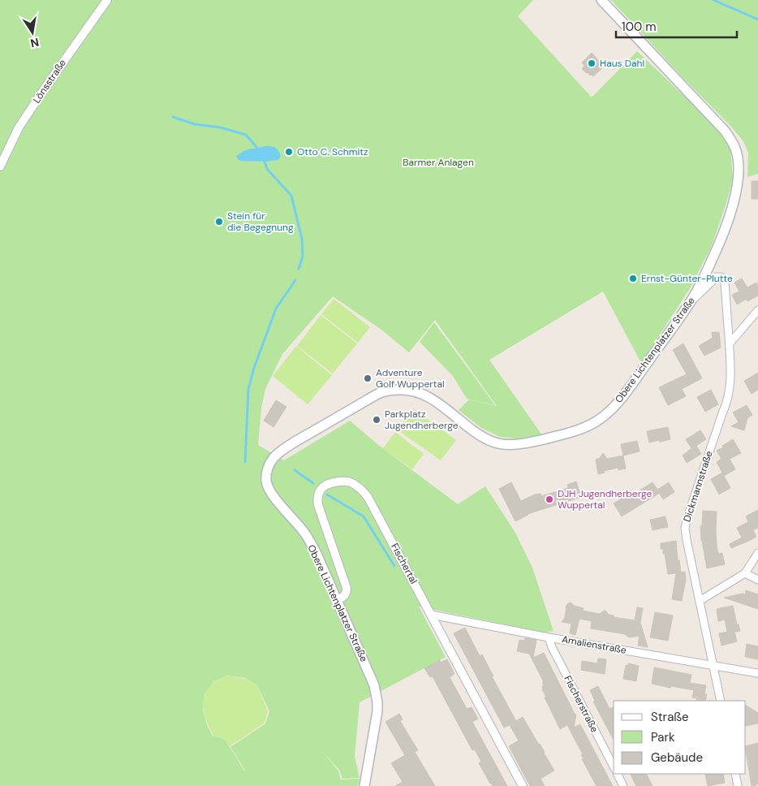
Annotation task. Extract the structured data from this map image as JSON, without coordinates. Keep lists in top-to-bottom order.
{
  "streets": {
    "main road": ["Obere Lichtenplatzer Straße"],
    "street": [
      "Lönsstraße",
      "Dickmannstraße",
      "Fischertal",
      "Amalienstraße",
      "Fischerstraße"
    ]
  },
  "crossings": [
    ["Obere Lichtenplatzer Straße", "Dickmannstraße"],
    ["Obere Lichtenplatzer Straße", "Fischertal"],
    ["Dickmannstraße", "Amalienstraße"],
    ["Fischertal", "Amalienstraße"],
    ["Amalienstraße", "Fischerstraße"]
  ],
  "parks": ["Barmer Anlagen"],
  "places": [
    "Haus Dahl",
    "Otto C. Schmitz",
    "Stein für die Begegnung",
    "Ernst-Günter-Plutte",
    "Adventure Golf Wuppertal",
    "Parkplatz Jugendherberge",
    "DJH Jugendherberge Wuppertal"
  ],
  "legend": ["Straße", "Park", "Gebäude"],
  "scale_bar": "100 m",
  "north": "bottom"
}
